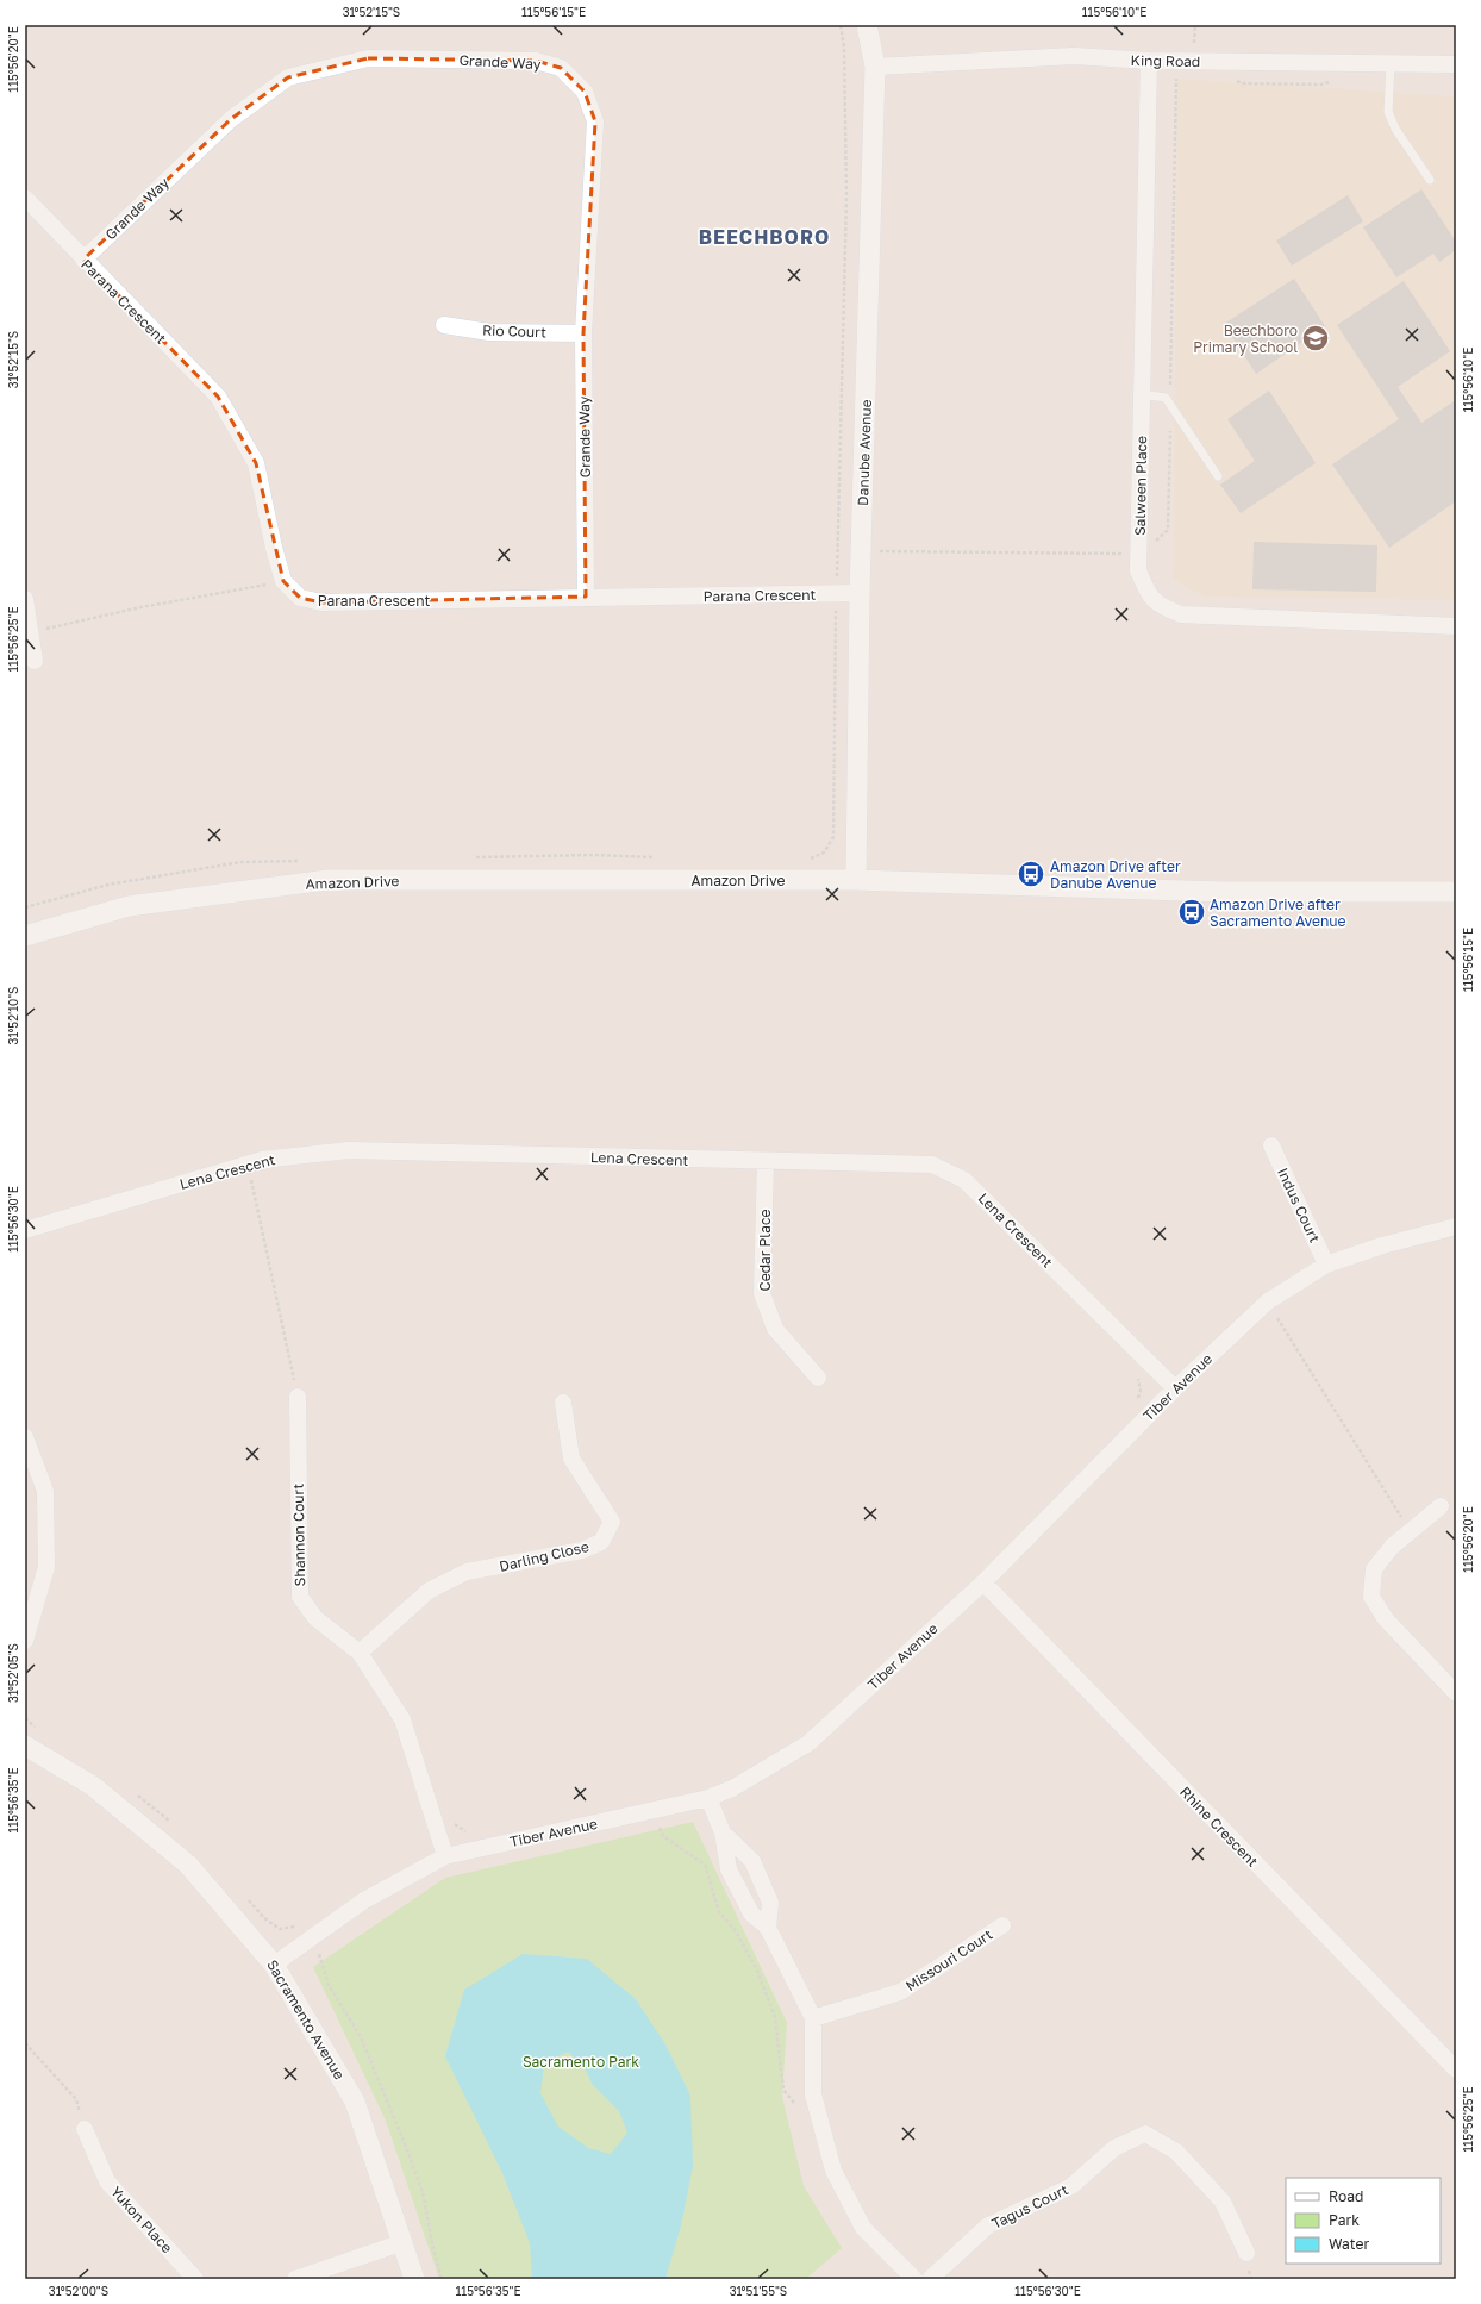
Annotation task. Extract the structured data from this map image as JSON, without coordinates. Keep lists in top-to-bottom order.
{
  "streets": {
    "street": [
      "King Road",
      "Grande Way",
      "Parana Crescent",
      "Rio Court",
      "Danube Avenue",
      "Salween Place",
      "Amazon Drive",
      "Lena Crescent",
      "Indus Court",
      "Cedar Place",
      "Tiber Avenue",
      "Shannon Court",
      "Darling Close",
      "Rhine Crescent",
      "Missouri Court",
      "Sacramento Avenue",
      "Tagus Court",
      "Yukon Place"
    ]
  },
  "crossings": [
    ["King Road", "Danube Avenue"],
    ["King Road", "Salween Place"],
    ["Grande Way", "Parana Crescent"],
    ["Grande Way", "Rio Court"],
    ["Parana Crescent", "Danube Avenue"],
    ["Danube Avenue", "Amazon Drive"],
    ["Lena Crescent", "Cedar Place"],
    ["Lena Crescent", "Tiber Avenue"],
    ["Indus Court", "Tiber Avenue"],
    ["Tiber Avenue", "Shannon Court"],
    ["Tiber Avenue", "Rhine Crescent"],
    ["Tiber Avenue", "Sacramento Avenue"],
    ["Shannon Court", "Darling Close"]
  ],
  "districts": ["BEECHBORO"],
  "parks": ["Sacramento Park"],
  "places": {
    "school or university": ["Beechboro Primary School"],
    "bus stop": ["Amazon Drive after Danube Avenue", "Amazon Drive after Sacramento Avenue"]
  },
  "legend": ["Road", "Park", "Water"],
  "coordinates": [
    "31°52'15\"S",
    "115°56'15\"E",
    "115°56'10\"E",
    "115°56'20\"E",
    "115°56'25\"E",
    "31°52'10\"S",
    "115°56'30\"E",
    "31°52'05\"S",
    "115°56'35\"E",
    "31°52'00\"S",
    "31°51'55\"S"
  ]
}
